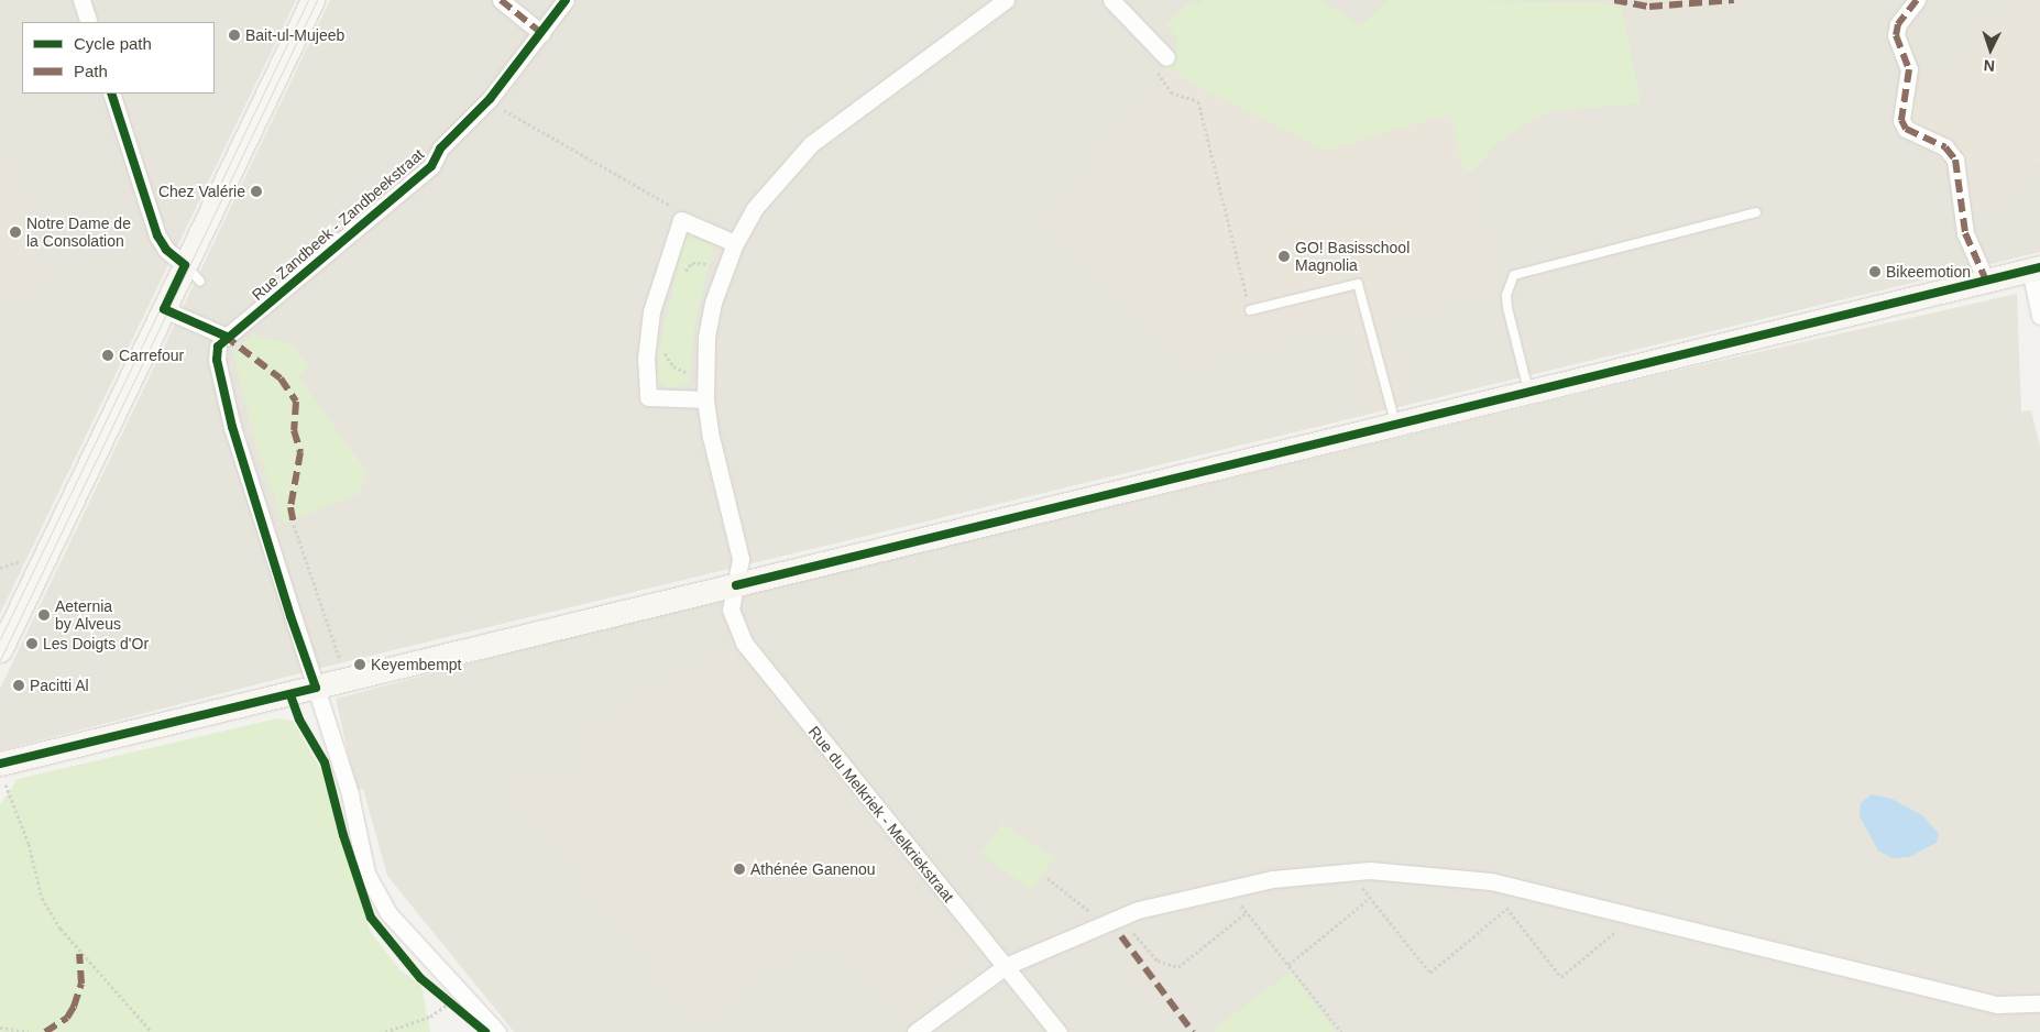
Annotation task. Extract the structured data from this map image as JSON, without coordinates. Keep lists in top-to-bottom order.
{
  "streets": {
    "street": ["Rue Zandbeek - Zandbeekstraat", "Rue du Melkriek - Melkriekstraat"]
  },
  "places": [
    "Bait-ul-Mujeeb",
    "Chez Valérie",
    "Notre Dame de la Consolation",
    "GO! Basisschool Magnolia",
    "Bikeemotion",
    "Carrefour",
    "Aeternia by Alveus",
    "Les Doigts d'Or",
    "Keyembempt",
    "Pacitti Al",
    "Athénée Ganenou"
  ],
  "legend": ["Cycle path", "Path"],
  "north": "bottom"
}
